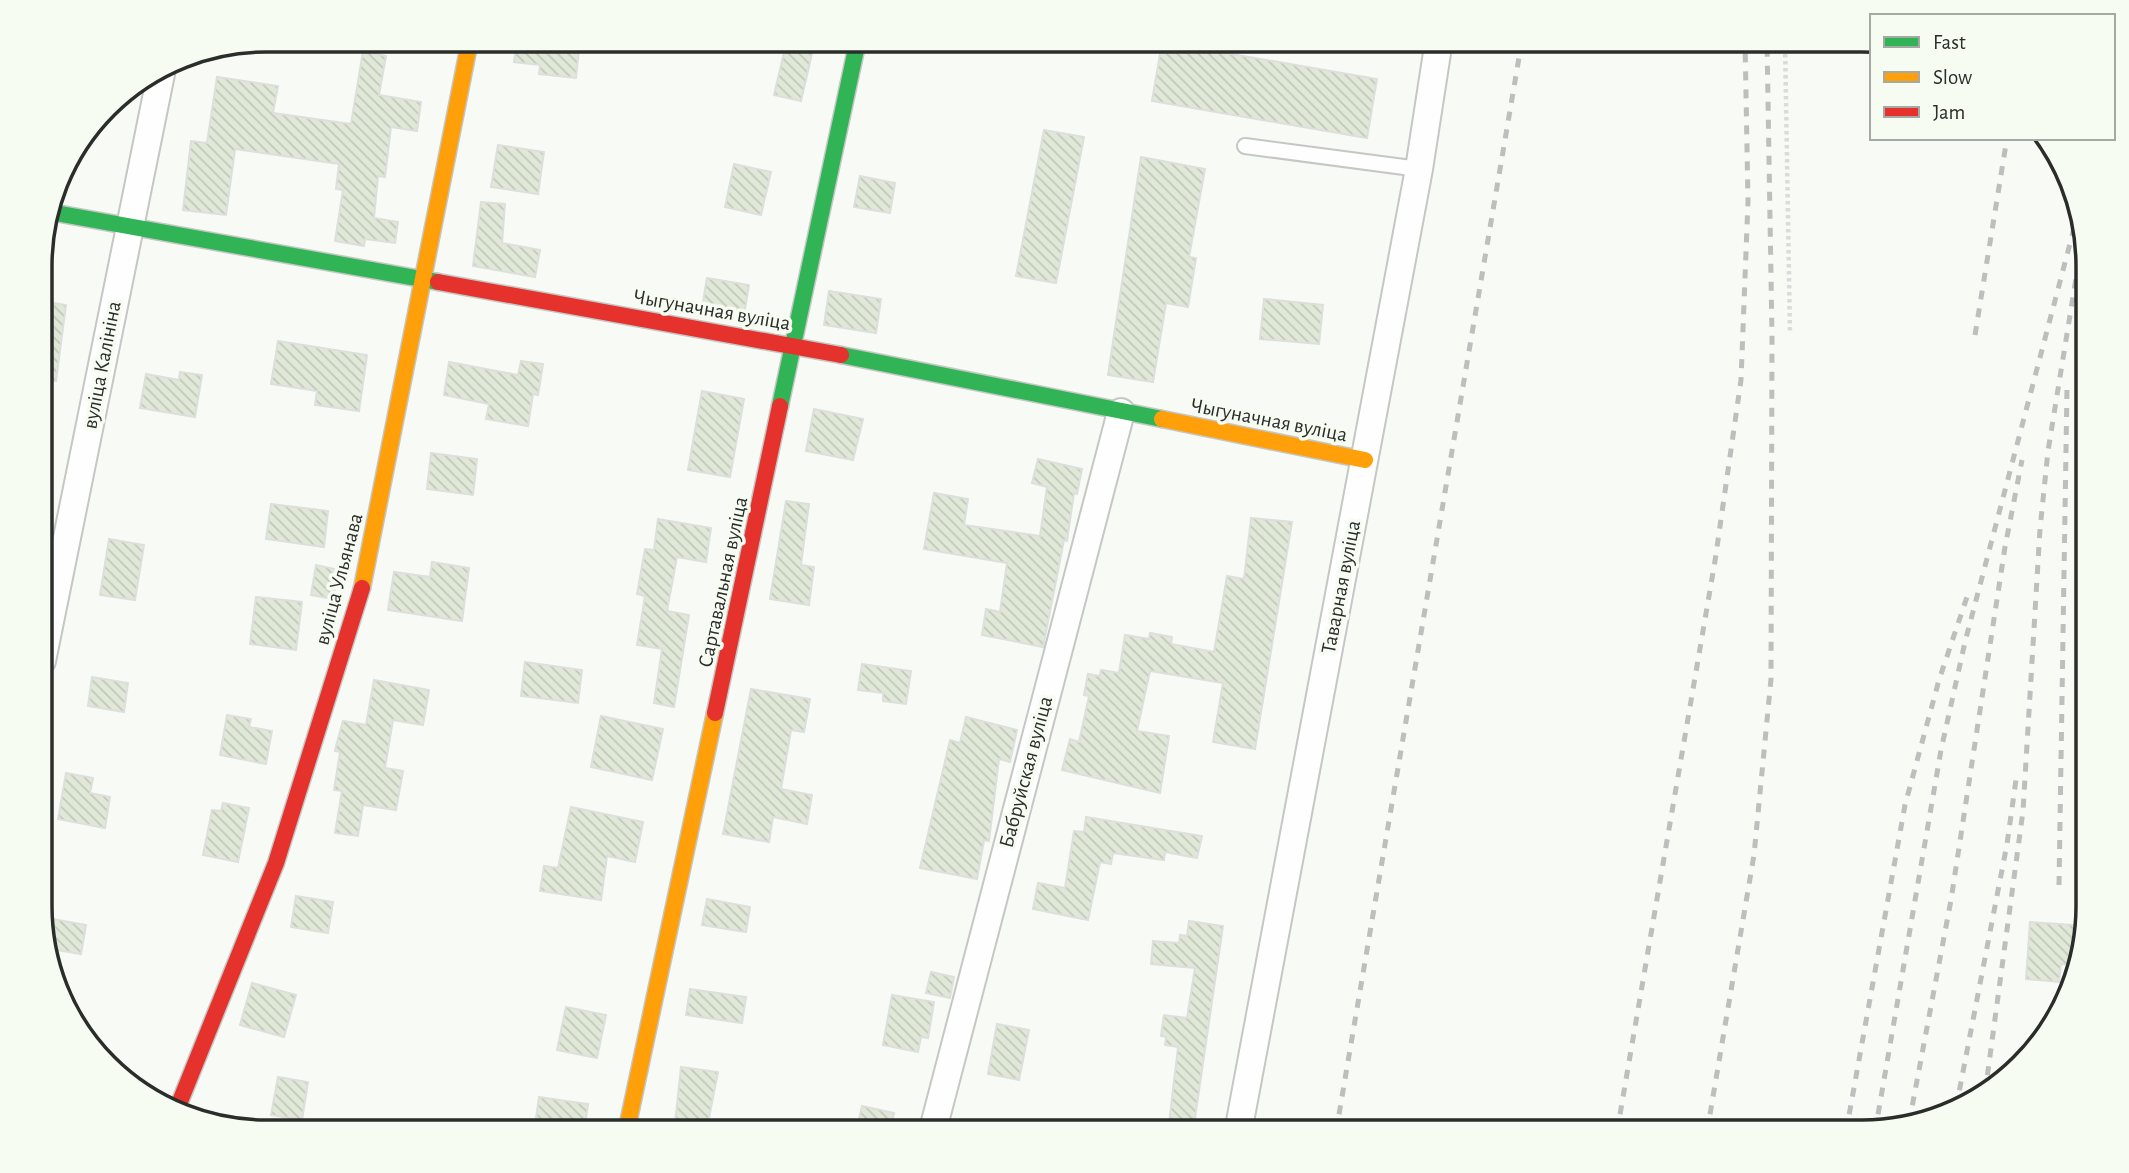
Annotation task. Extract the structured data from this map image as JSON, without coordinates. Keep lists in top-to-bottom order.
{
  "streets": {
    "street": [
      "Чыгуначная вуліца",
      "вуліца Калініна",
      "вуліца Ульянава",
      "Сартавальная вуліца",
      "Таварная вуліца",
      "Бабруйская вуліца"
    ]
  },
  "crossings": [
    ["Чыгуначная вуліца", "вуліца Калініна"],
    ["Чыгуначная вуліца", "вуліца Ульянава"],
    ["Чыгуначная вуліца", "Сартавальная вуліца"],
    ["Чыгуначная вуліца", "Таварная вуліца"],
    ["Чыгуначная вуліца", "Бабруйская вуліца"]
  ],
  "legend": ["Fast", "Slow", "Jam"]
}
